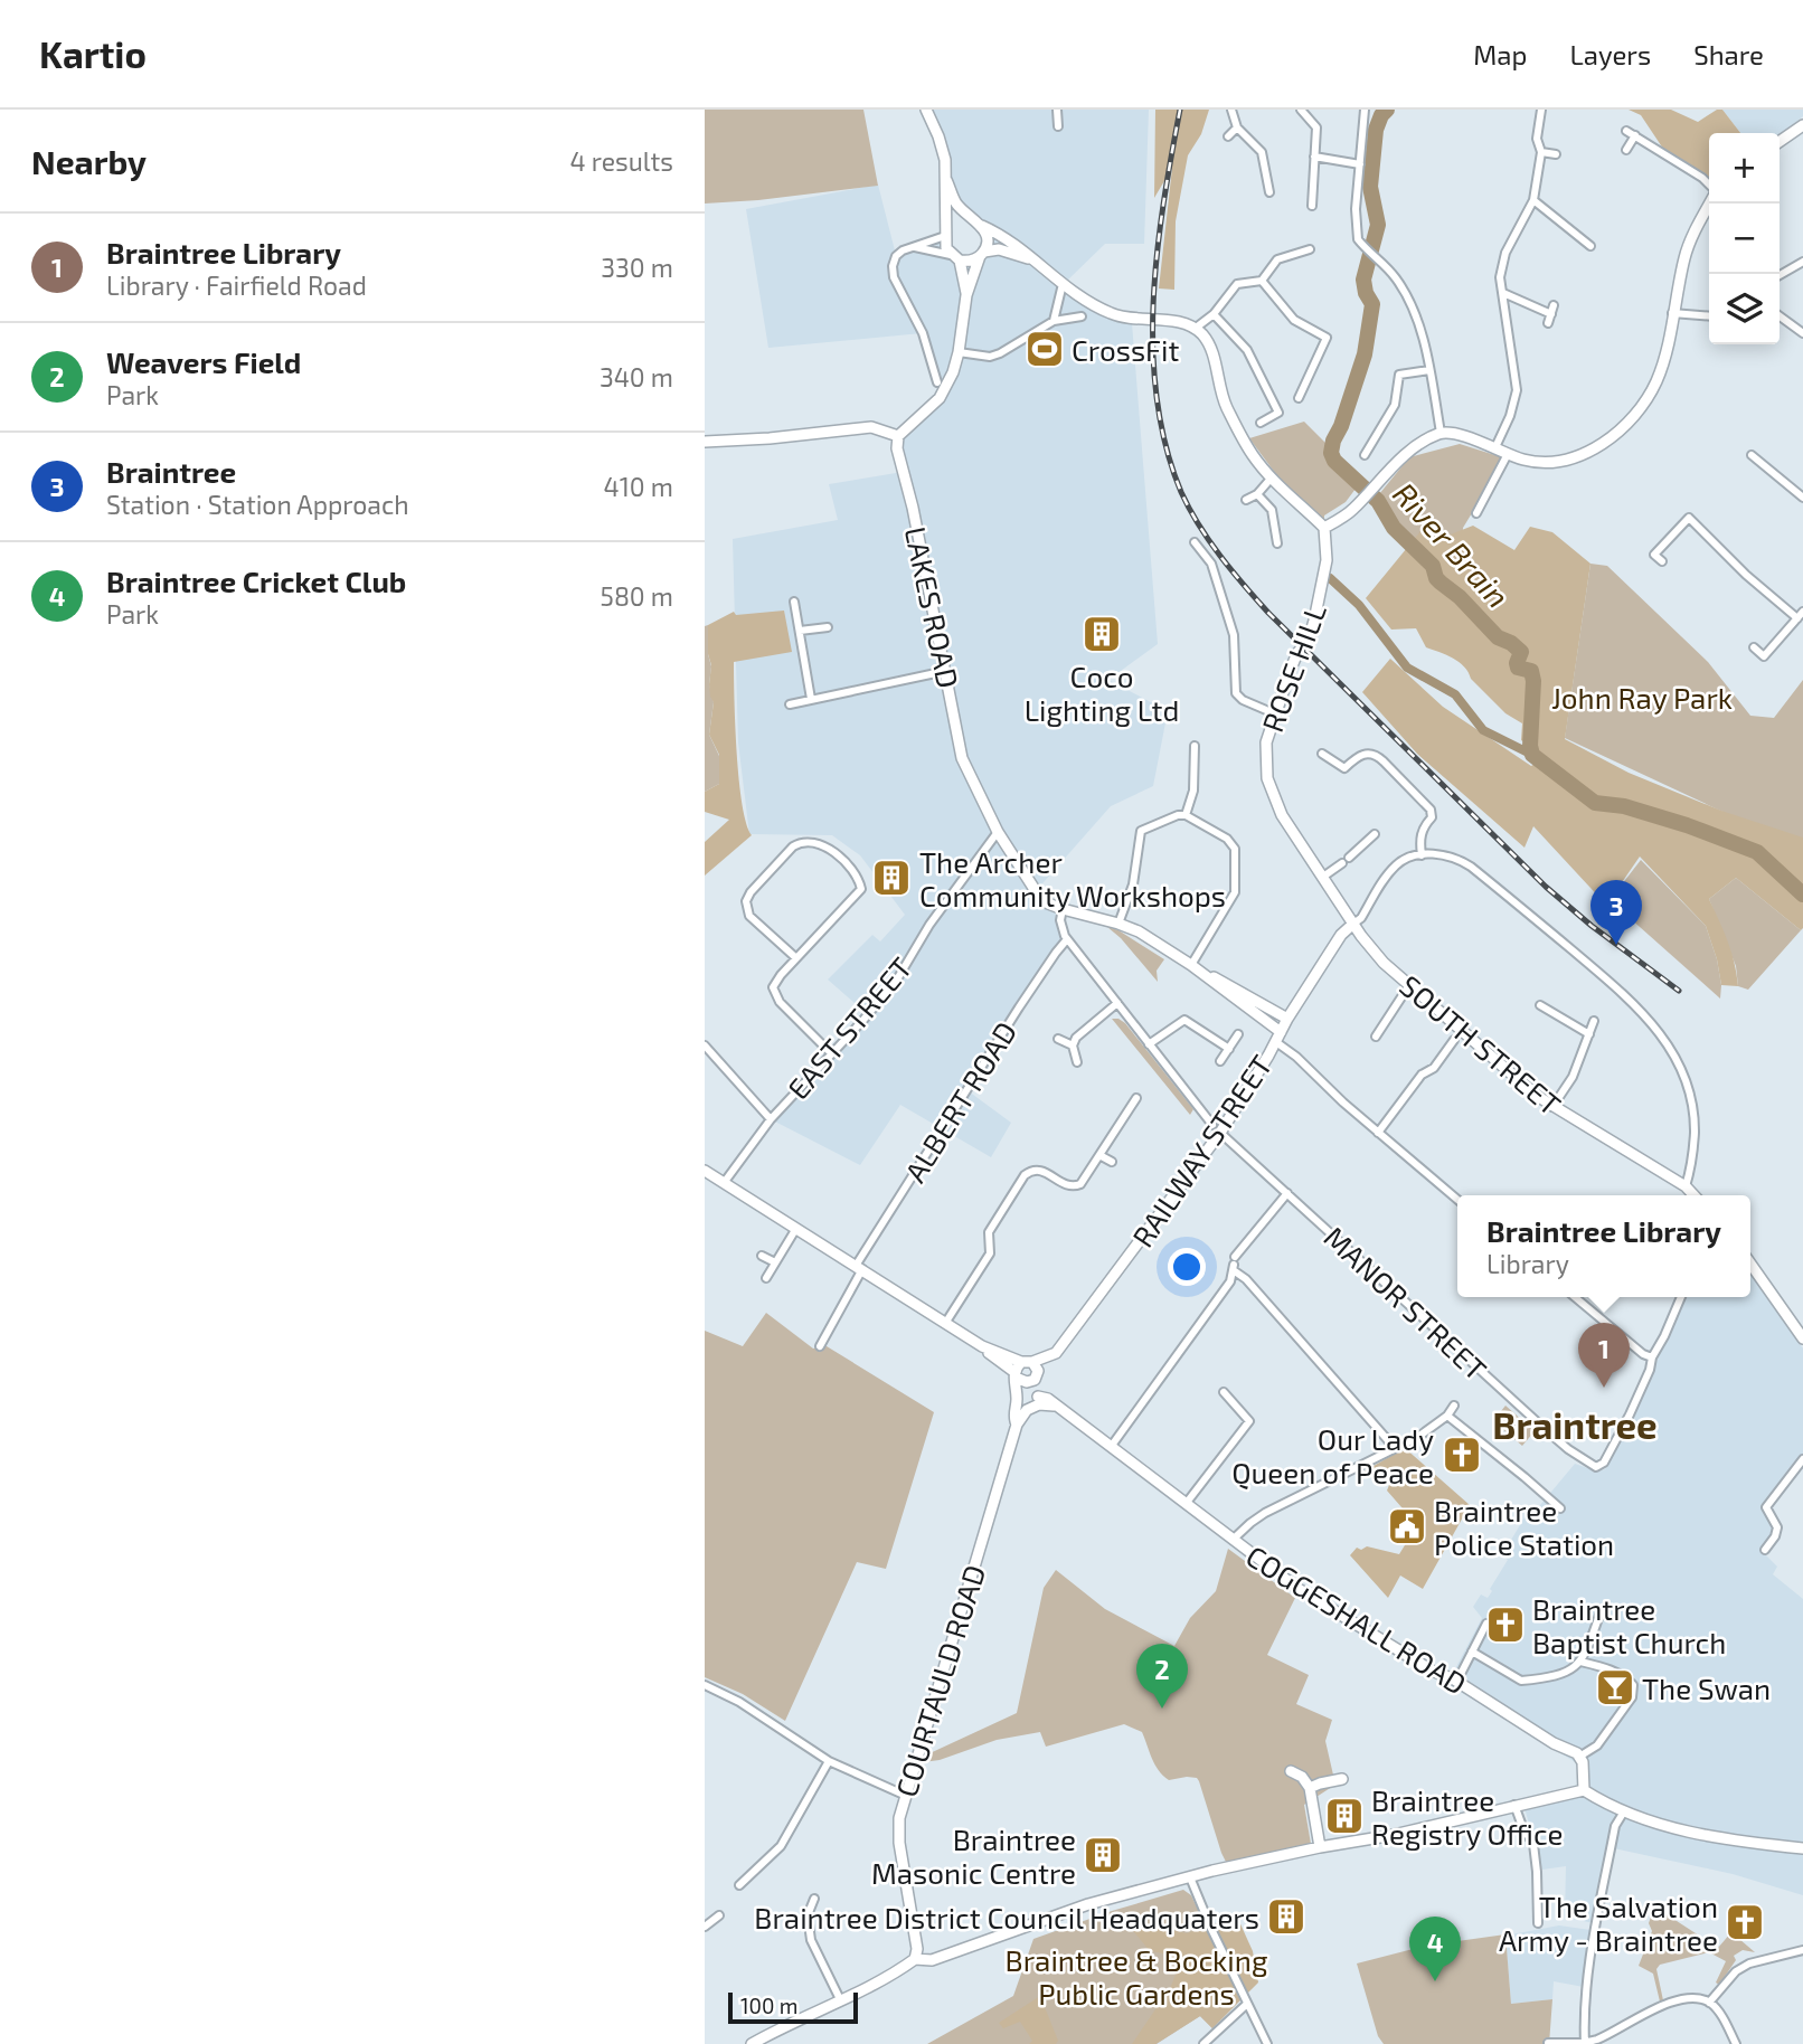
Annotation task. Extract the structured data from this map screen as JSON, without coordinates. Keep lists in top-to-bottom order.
{
  "streets": {
    "main road": [
      "LAKES ROAD",
      "ROSE HILL",
      "SOUTH STREET",
      "RAILWAY STREET",
      "COGGESHALL ROAD",
      "COURTAULD ROAD"
    ],
    "street": ["EAST STREET", "ALBERT ROAD", "MANOR STREET"]
  },
  "crossings": [
    ["LAKES ROAD", "EAST STREET"],
    ["ROSE HILL", "SOUTH STREET"],
    ["ROSE HILL", "RAILWAY STREET"],
    ["SOUTH STREET", "RAILWAY STREET"],
    ["ALBERT ROAD", "MANOR STREET"],
    ["RAILWAY STREET", "MANOR STREET"],
    ["COGGESHALL ROAD", "COURTAULD ROAD"]
  ],
  "districts": ["Braintree"],
  "water": ["River Brain"],
  "parks": ["John Ray Park", "Braintree & Bocking Public Gardens"],
  "places": {
    "sports": ["CrossFit"],
    "building": [
      "Coco Lighting Ltd",
      "The Archer Community Workshops",
      "Braintree Registry Office",
      "Braintree Masonic Centre",
      "Braintree District Council Headquaters"
    ],
    "church": ["Our Lady Queen of Peace", "Braintree Baptist Church", "The Salvation Army - Braintree"],
    "public building": ["Braintree Police Station"],
    "bar": ["The Swan"]
  },
  "scale_bar": "100 m",
  "page": {
    "header": "Kartio",
    "nav": ["Map", "Layers", "Share"],
    "heading": ["Nearby", "4 results"],
    "map_buttons": ["+", "−"],
    "list": [
      {
        "mark": "1",
        "name": "Braintree Library",
        "note": "Library · Fairfield Road",
        "value": "330 m"
      },
      {
        "mark": "2",
        "name": "Weavers Field",
        "note": "Park",
        "value": "340 m"
      },
      {
        "mark": "3",
        "name": "Braintree",
        "note": "Station · Station Approach",
        "value": "410 m"
      },
      {
        "mark": "4",
        "name": "Braintree Cricket Club",
        "note": "Park",
        "value": "580 m"
      }
    ],
    "pins": [
      "3",
      "1",
      "2",
      "4"
    ],
    "popup": ["Braintree Library", "Library"],
    "scale": "100 m"
  }
}
